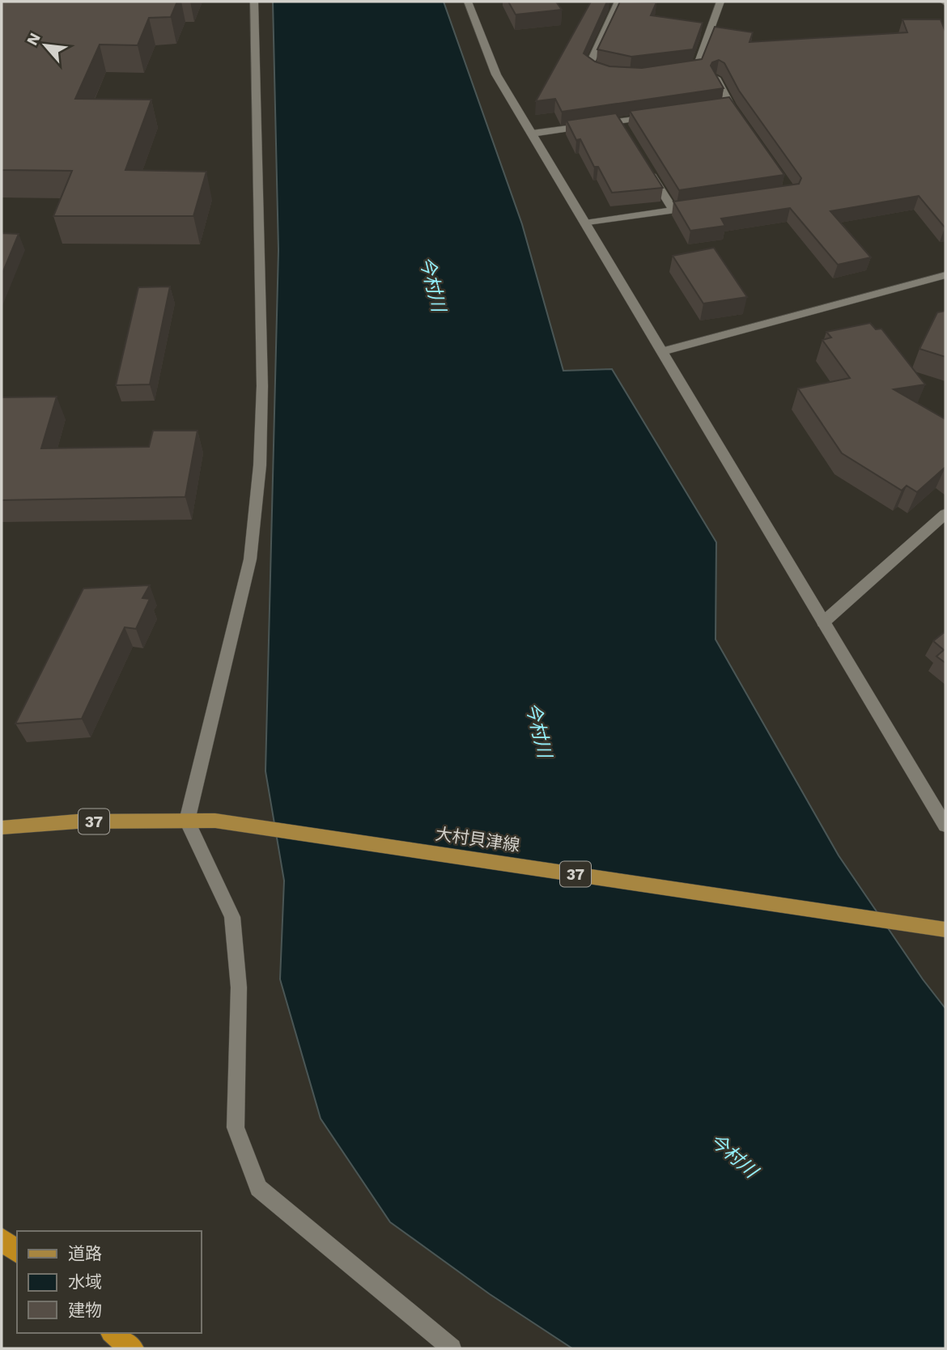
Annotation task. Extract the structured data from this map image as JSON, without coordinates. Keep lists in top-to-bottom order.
{
  "streets": {
    "main road": ["37", "大村貝津線"]
  },
  "water": ["今村川"],
  "legend": ["道路", "水域", "建物"],
  "north": "top left"
}
